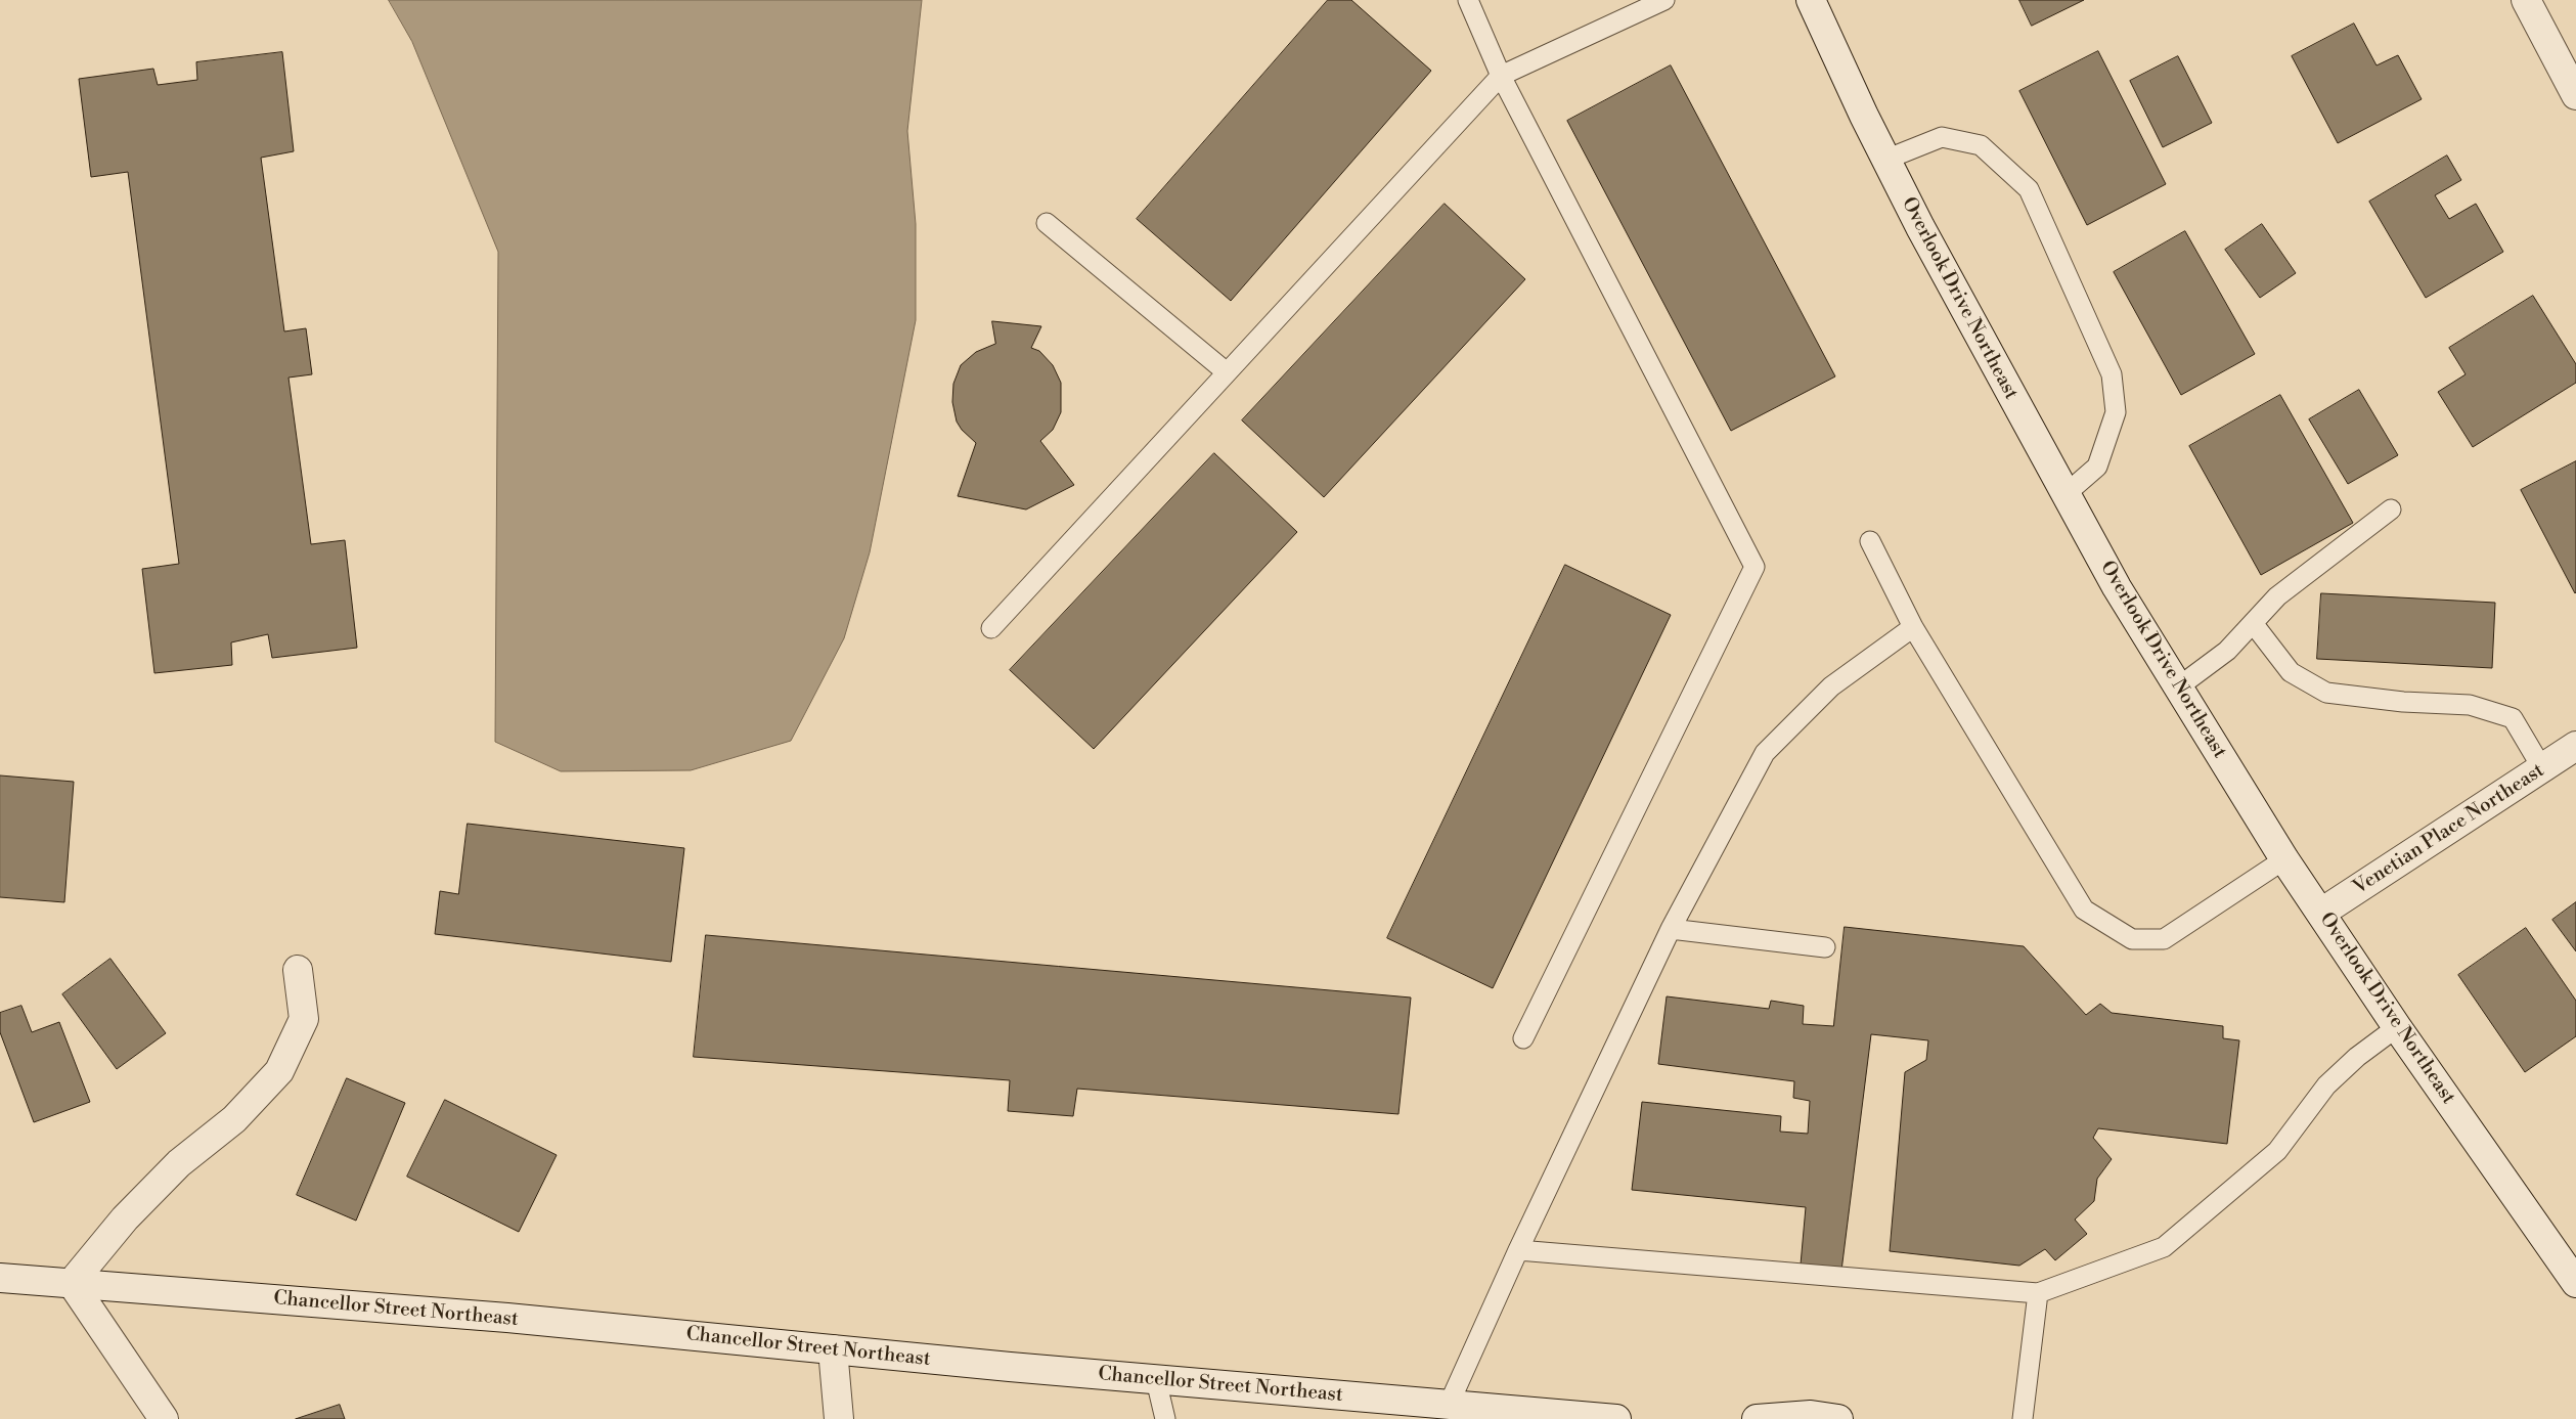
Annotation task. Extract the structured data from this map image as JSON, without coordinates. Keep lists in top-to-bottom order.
{
  "streets": {
    "street": ["Overlook Drive Northeast", "Venetian Place Northeast", "Chancellor Street Northeast"]
  },
  "crossings": [
    ["Overlook Drive Northeast", "Venetian Place Northeast"]
  ]
}
